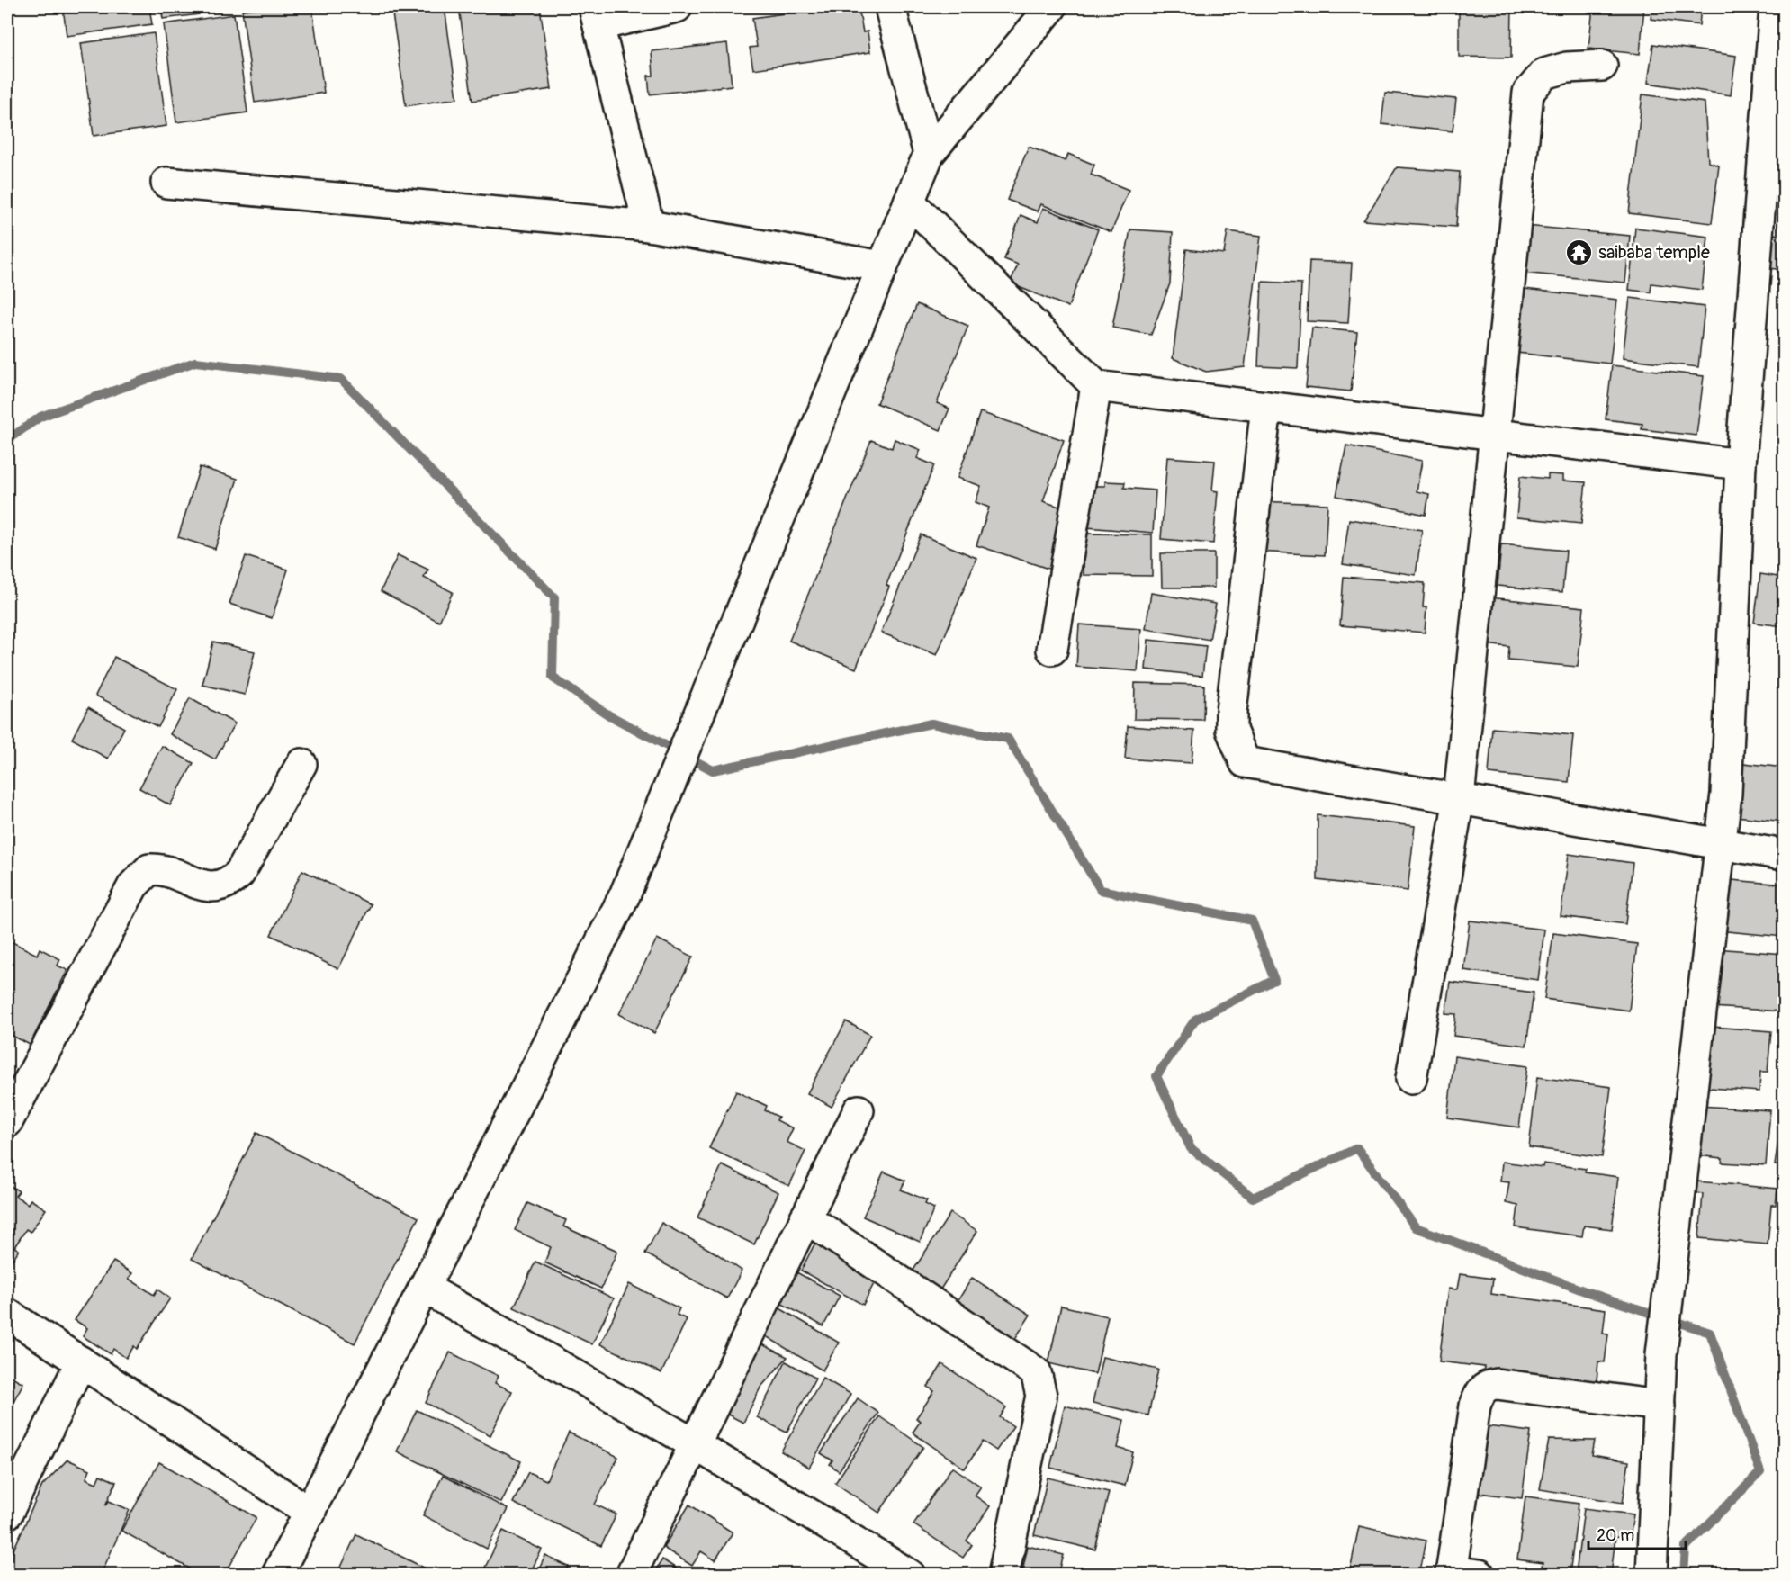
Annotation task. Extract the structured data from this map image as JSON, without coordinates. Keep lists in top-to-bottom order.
{
  "places": {
    "temple": ["saibaba temple"]
  },
  "scale_bar": "20 m"
}
